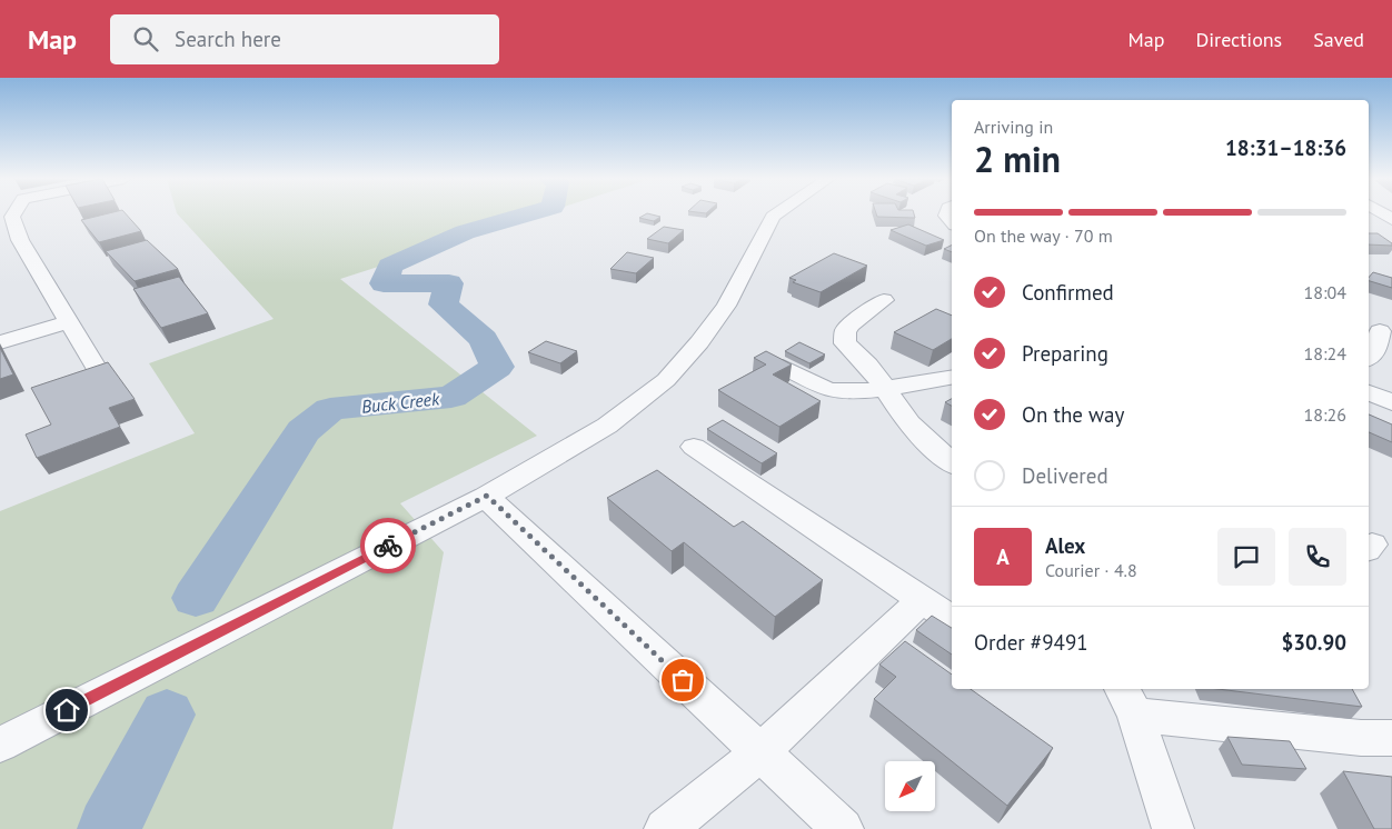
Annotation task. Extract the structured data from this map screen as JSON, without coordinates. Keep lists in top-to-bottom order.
{
  "water": ["Buck Creek"],
  "north": "bottom left",
  "page": {
    "header": "Map",
    "search": "Search here",
    "nav": ["Map", "Directions", "Saved"],
    "heading": ["2 min", "Arriving in", "18:31–18:36"],
    "panel": [
      "Alex",
      "Courier · 4.8",
      "Order #9491",
      "$30.90"
    ],
    "bar": "On the way · 70 m",
    "list": [
      ["Confirmed", "18:04"],
      ["Preparing", "18:24"],
      ["On the way", "18:26"],
      "Delivered"
    ],
    "round": "A"
  }
}
